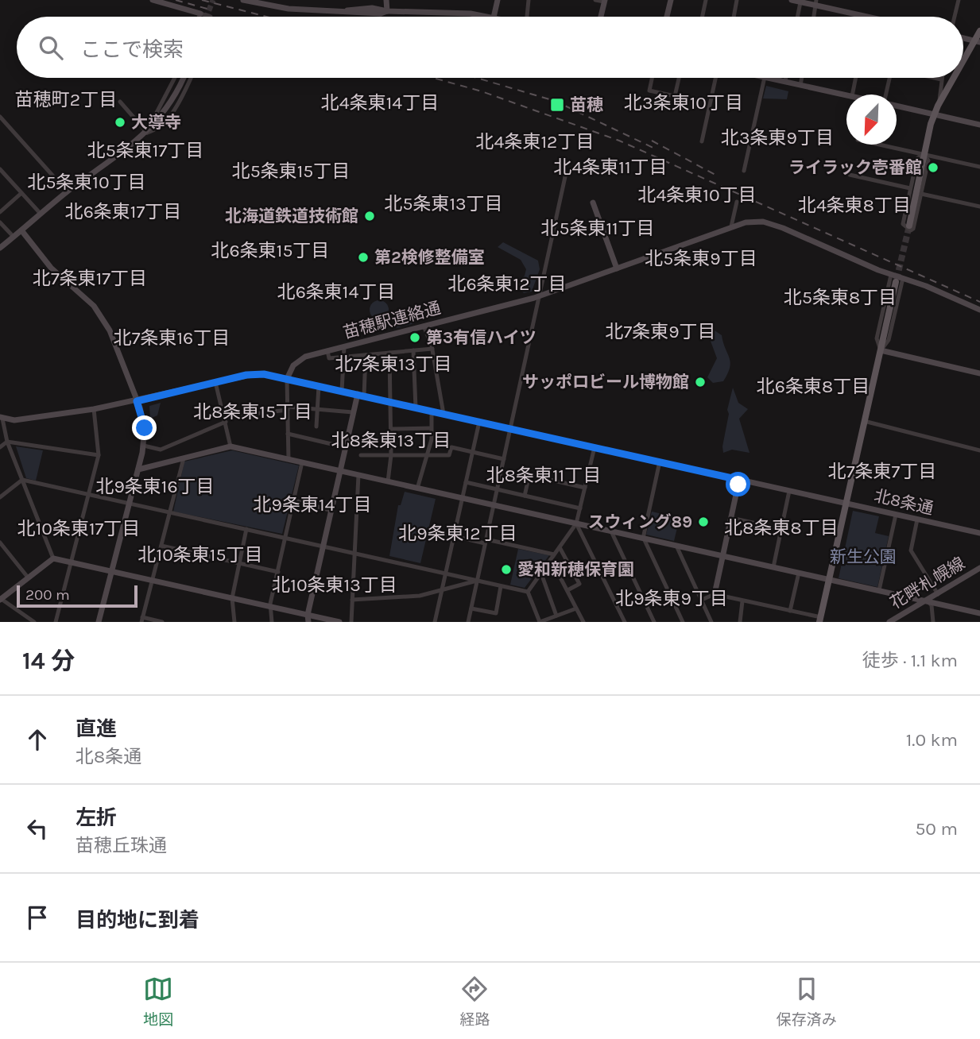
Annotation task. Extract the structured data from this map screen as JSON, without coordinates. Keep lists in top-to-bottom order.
{
  "streets": {
    "street": ["苗穂駅連絡通", "北8条通", "花畔札幌線"]
  },
  "crossings": [
    ["苗穂駅連絡通", "北8条通"]
  ],
  "districts": [
    "苗穂町2丁目",
    "北4条東14丁目",
    "北3条東10丁目",
    "北3条東9丁目",
    "北4条東12丁目",
    "北5条東17丁目",
    "北4条東11丁目",
    "北5条東15丁目",
    "北5条東10丁目",
    "北4条東10丁目",
    "北5条東13丁目",
    "北4条東8丁目",
    "北6条東17丁目",
    "北5条東11丁目",
    "北6条東15丁目",
    "北5条東9丁目",
    "北7条東17丁目",
    "北6条東12丁目",
    "北6条東14丁目",
    "北5条東8丁目",
    "北7条東9丁目",
    "北7条東16丁目",
    "北7条東13丁目",
    "北6条東8丁目",
    "北8条東15丁目",
    "北8条東13丁目",
    "北7条東7丁目",
    "北8条東11丁目",
    "北9条東16丁目",
    "北9条東14丁目",
    "北8条東8丁目",
    "北10条東17丁目",
    "北9条東12丁目",
    "北10条東15丁目",
    "北10条東13丁目",
    "北9条東9丁目"
  ],
  "parks": ["新生公園"],
  "places": {
    "transit": ["苗穂"],
    "other": [
      "大導寺",
      "ライラック壱番館",
      "北海道鉄道技術館",
      "第2検修整備室",
      "第3有信ハイツ",
      "サッポロビール博物館",
      "スウィング89",
      "愛和新穂保育園"
    ]
  },
  "scale_bar": "200 m",
  "north": "bottom left",
  "page": {
    "search": "ここで検索",
    "scale": "200 m",
    "heading": ["14 分", "徒歩 · 1.1 km"],
    "list": [
      ["直進", "北8条通", "1.0 km"],
      ["左折", "苗穂丘珠通", "50 m"],
      "目的地に到着"
    ],
    "nav": ["地図", "経路", "保存済み"]
  }
}
